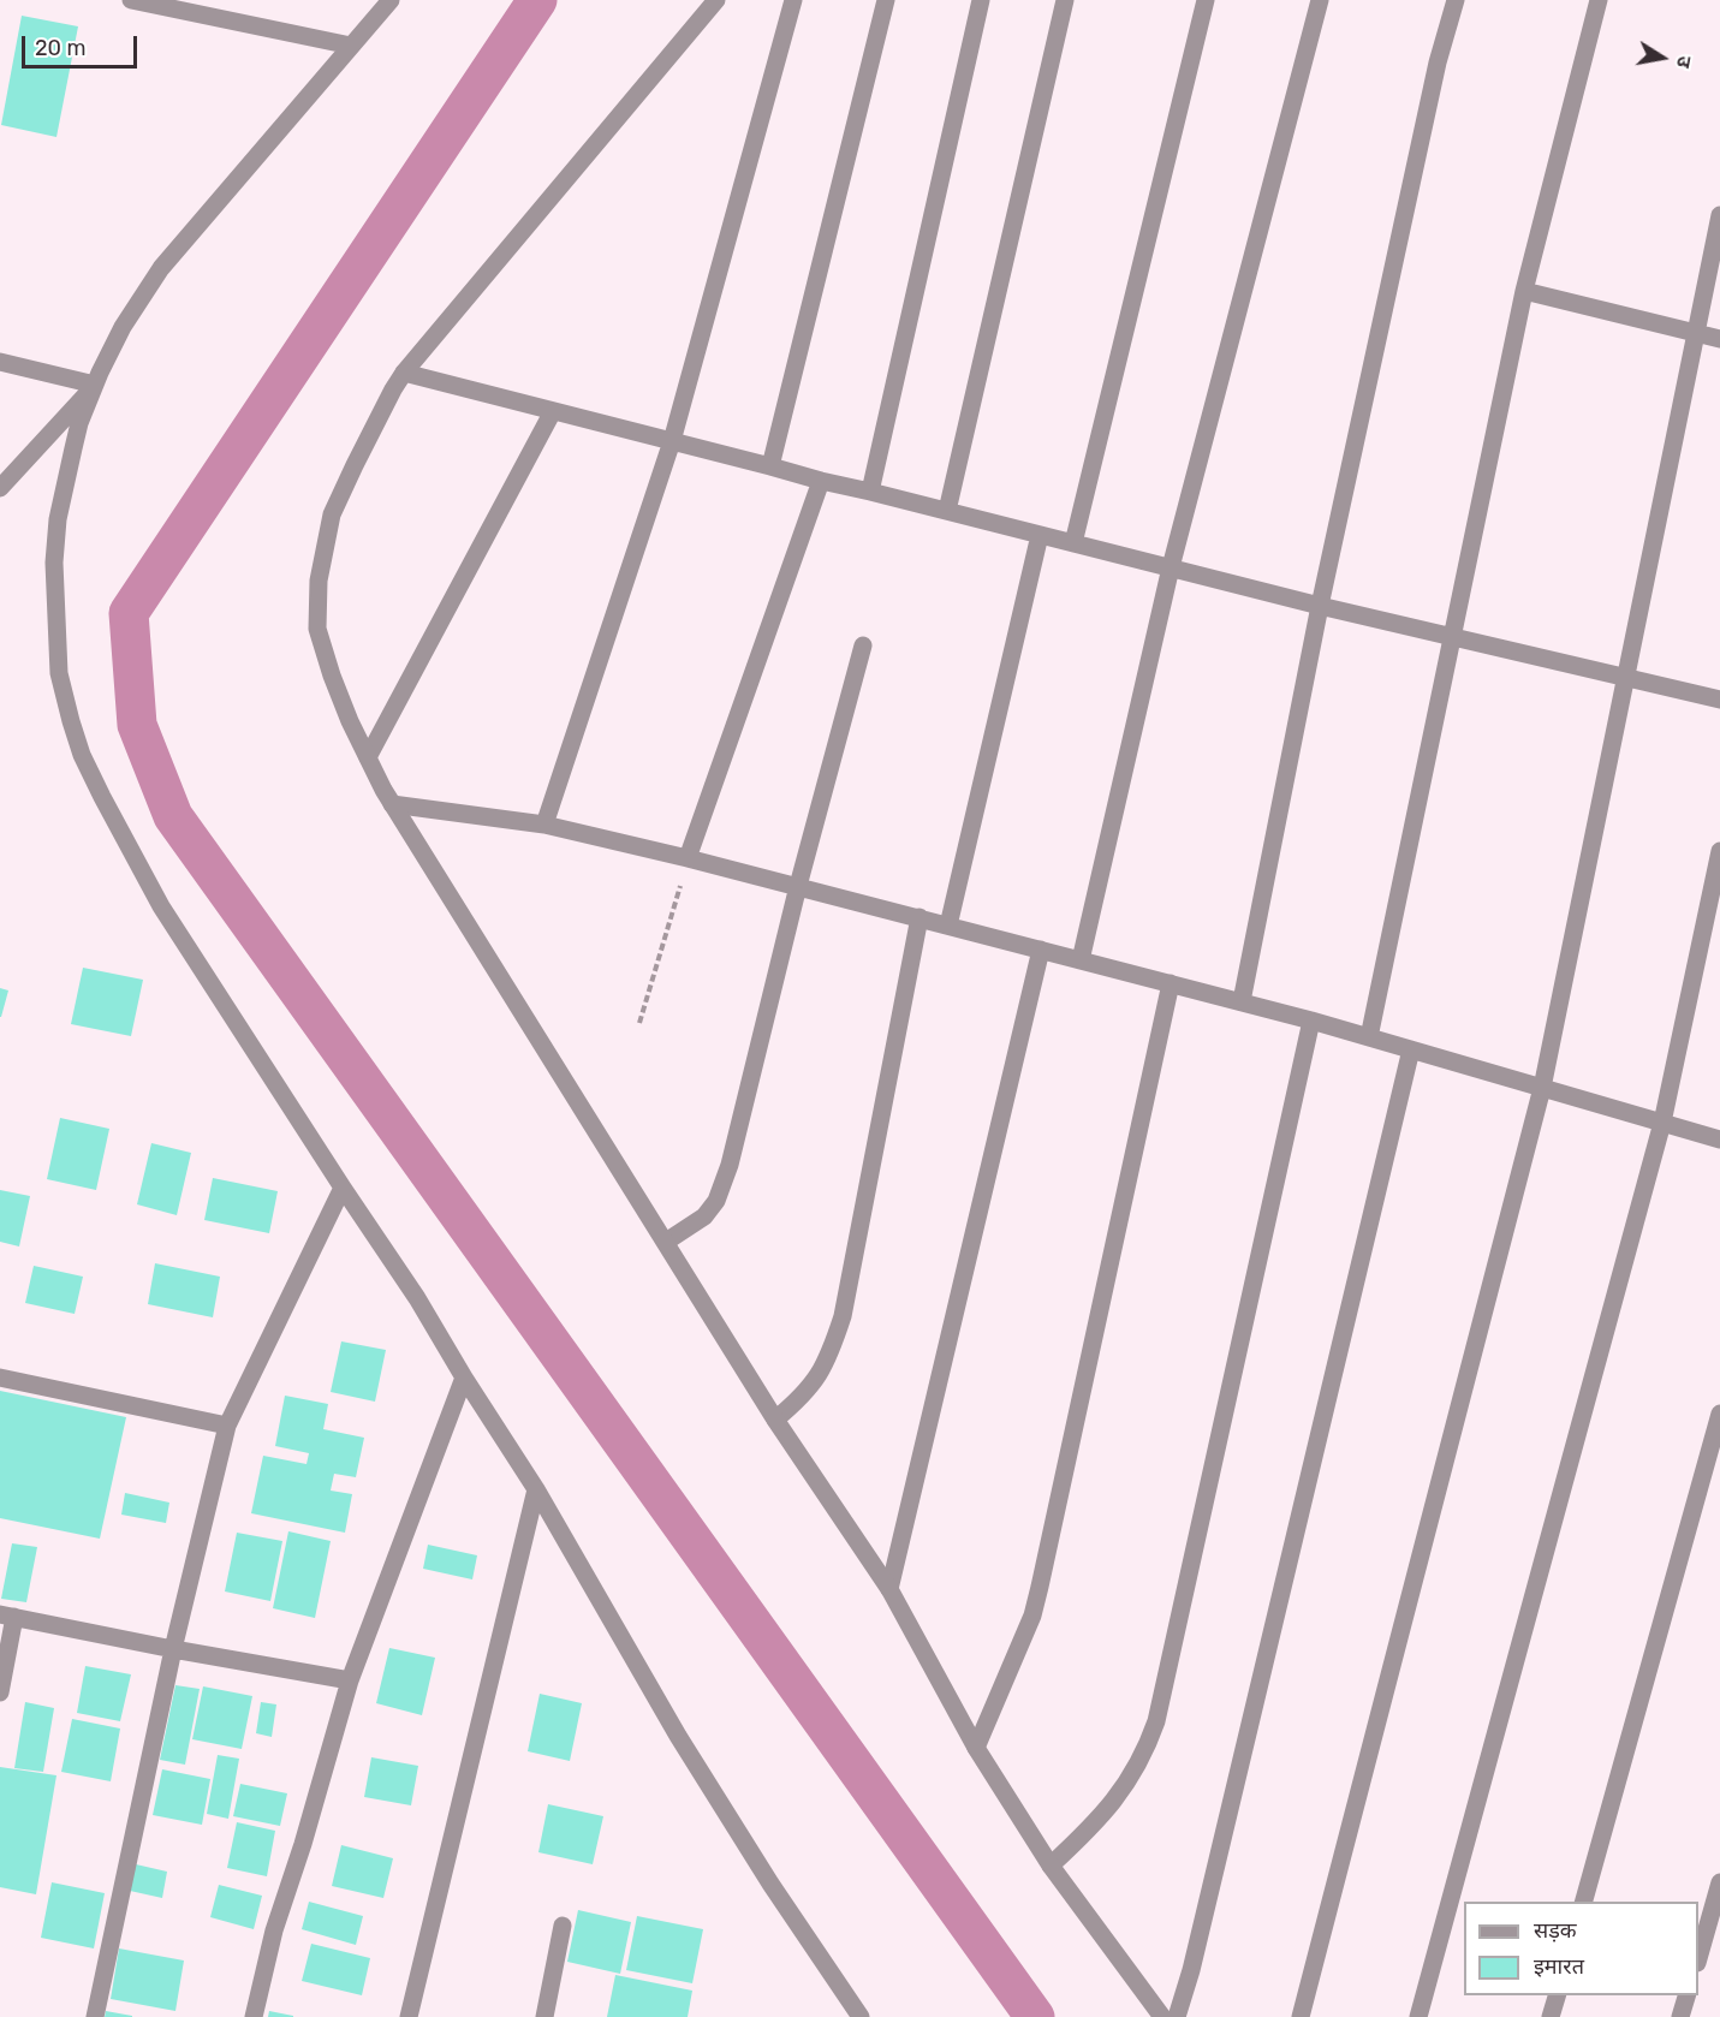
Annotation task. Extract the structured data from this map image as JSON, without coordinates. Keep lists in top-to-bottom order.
{
  "legend": ["सड़क", "इमारत"],
  "scale_bar": "20 m",
  "north": "right"
}
